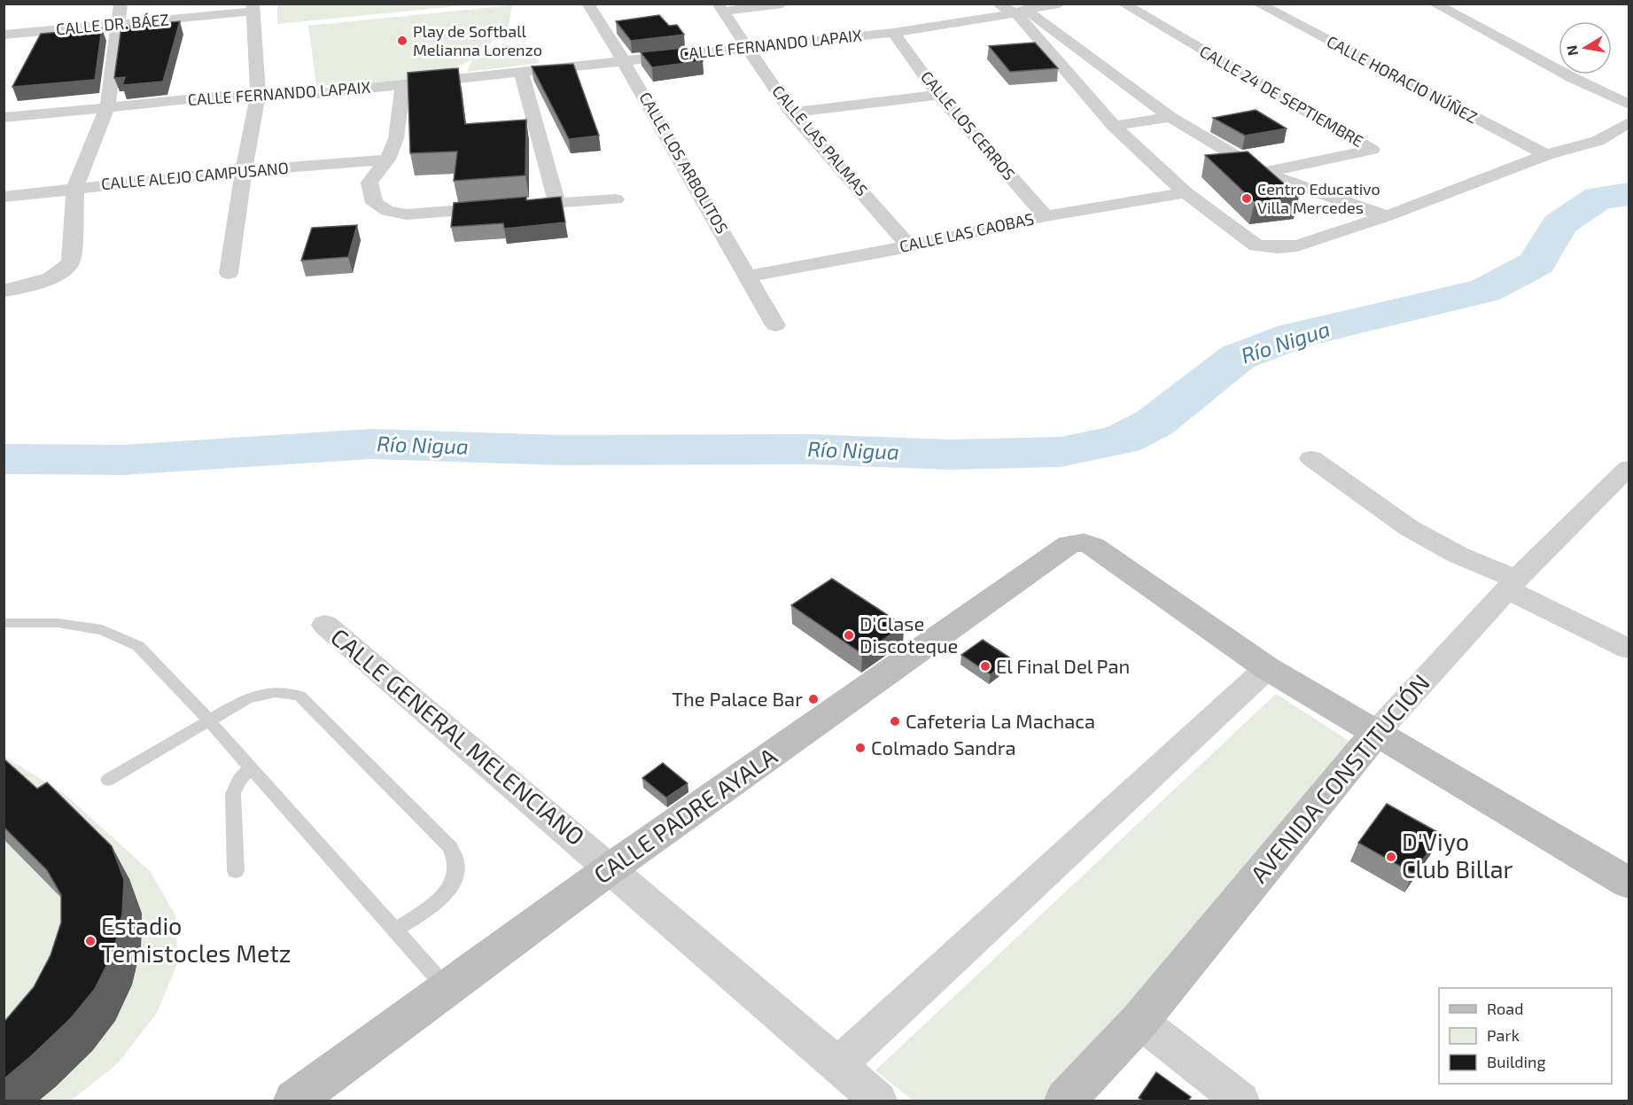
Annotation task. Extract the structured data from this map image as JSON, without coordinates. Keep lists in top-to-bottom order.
{
  "streets": {
    "main road": ["AVENIDA CONSTITUCIÓN", "CALLE PADRE AYALA"],
    "street": [
      "CALLE DR. BÁEZ",
      "CALLE FERNANDO LAPAIX",
      "CALLE HORACIO NÚÑEZ",
      "CALLE 24 DE SEPTIEMBRE",
      "CALLE LOS CERROS",
      "CALLE LAS PALMAS",
      "CALLE LOS ARBOLITOS",
      "CALLE ALEJO CAMPUSANO",
      "CALLE LAS CAOBAS",
      "CALLE GENERAL MELENCIANO"
    ]
  },
  "crossings": [
    ["CALLE FERNANDO LAPAIX", "CALLE LOS CERROS"],
    ["CALLE FERNANDO LAPAIX", "CALLE LAS PALMAS"],
    ["CALLE FERNANDO LAPAIX", "CALLE LOS ARBOLITOS"],
    ["CALLE LOS CERROS", "CALLE LAS CAOBAS"],
    ["CALLE LAS PALMAS", "CALLE LAS CAOBAS"],
    ["CALLE LOS ARBOLITOS", "CALLE LAS CAOBAS"],
    ["CALLE GENERAL MELENCIANO", "CALLE PADRE AYALA"]
  ],
  "water": ["Río Nigua"],
  "places": [
    "Play de Softball Melianna Lorenzo",
    "Centro Educativo Villa Mercedes",
    "D'Clase Discoteque",
    "El Final Del Pan",
    "The Palace Bar",
    "Cafeteria La Machaca",
    "Colmado Sandra",
    "D'Viyo Club Billar",
    "Estadio Temistocles Metz"
  ],
  "legend": ["Road", "Park", "Building"],
  "north": "left"
}
